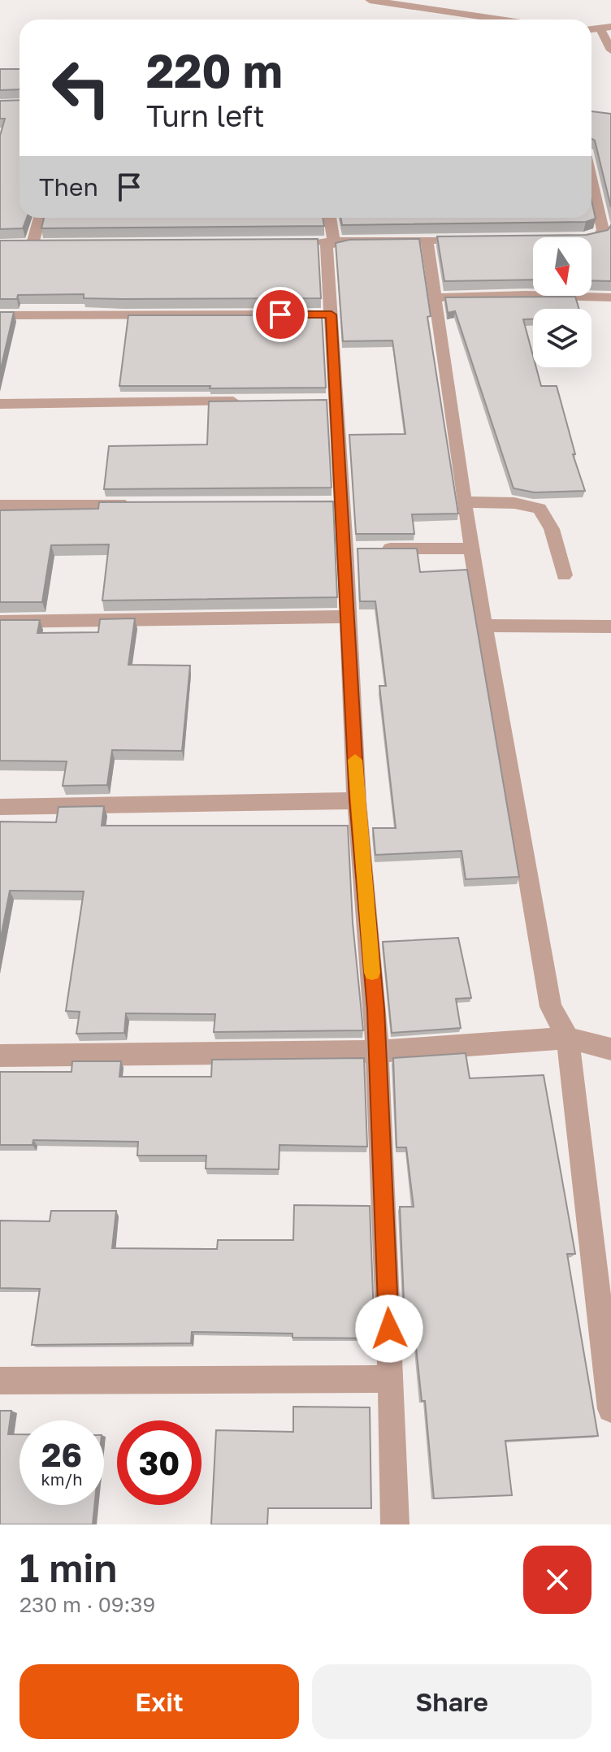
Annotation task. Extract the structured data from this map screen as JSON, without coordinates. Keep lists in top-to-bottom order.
{
  "north": "bottom",
  "page": {
    "turn": ["220 m", "Turn left"],
    "then": "Then",
    "speed": "26 km/h",
    "limit": "30",
    "heading": ["1 min", "230 m · 09:39"],
    "buttons": ["Exit", "Share"]
  }
}
